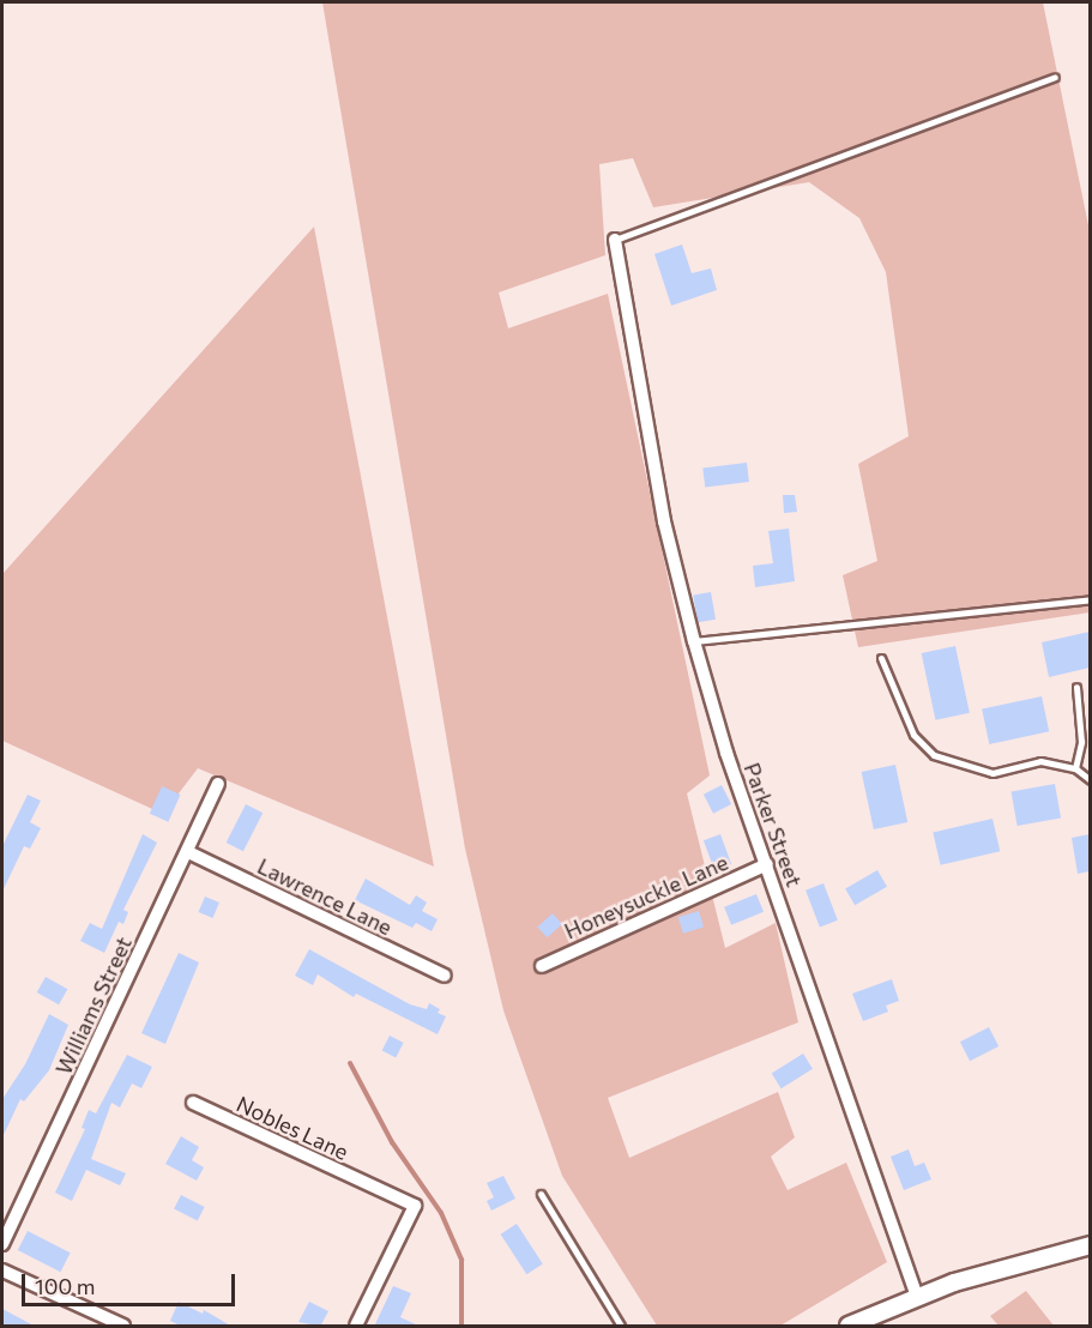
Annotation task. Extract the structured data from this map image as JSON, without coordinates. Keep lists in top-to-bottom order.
{
  "streets": {
    "street": [
      "Parker Street",
      "Lawrence Lane",
      "Honeysuckle Lane",
      "Williams Street",
      "Nobles Lane"
    ]
  },
  "crossings": [
    ["Parker Street", "Honeysuckle Lane"],
    ["Lawrence Lane", "Williams Street"]
  ],
  "scale_bar": "100 m"
}
